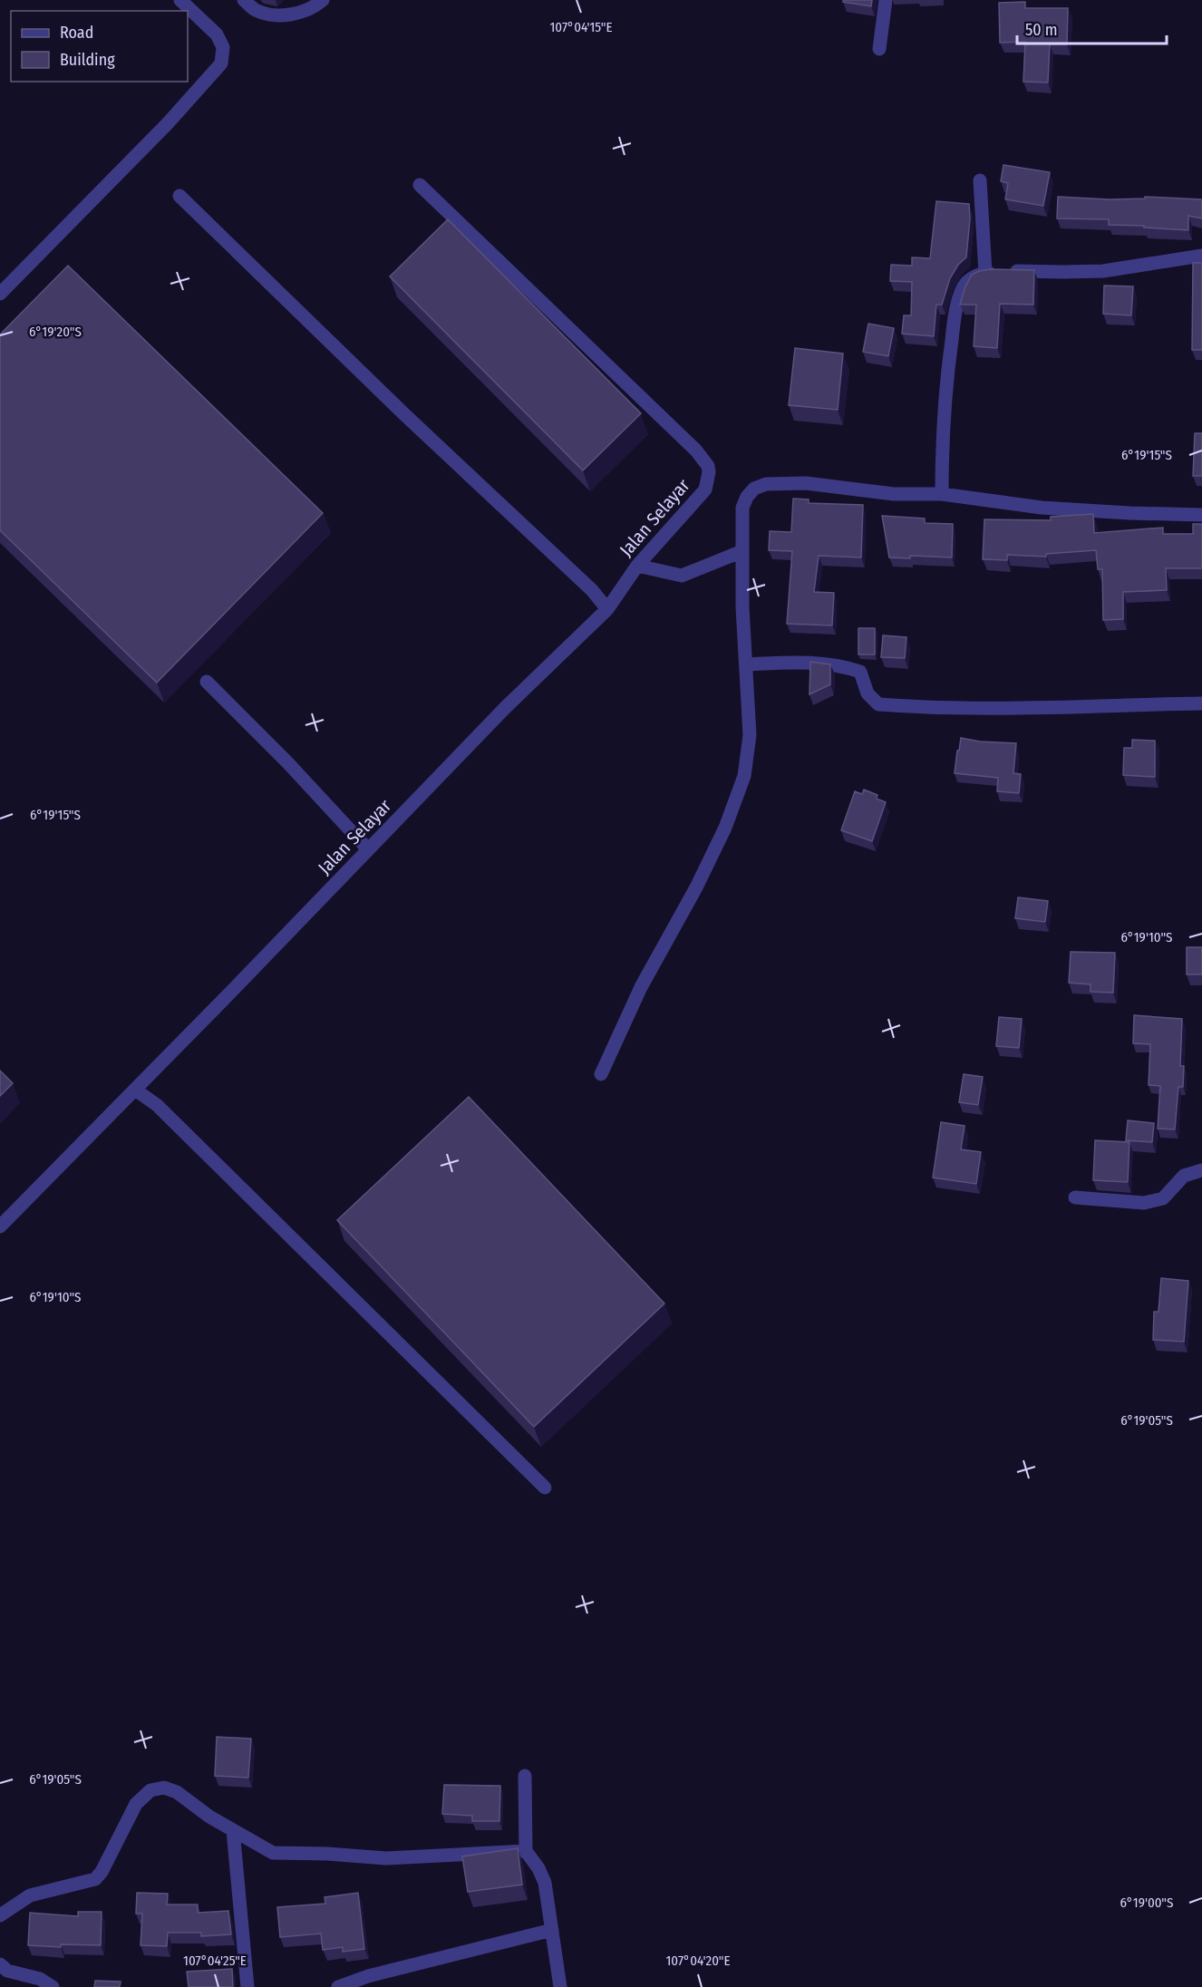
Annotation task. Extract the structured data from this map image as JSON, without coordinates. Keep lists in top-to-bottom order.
{
  "streets": {
    "street": ["Jalan Selayar"]
  },
  "legend": ["Road", "Building"],
  "scale_bar": "50 m",
  "coordinates": [
    "107°04'15\"E",
    "6°19'20\"S",
    "6°19'15\"S",
    "6°19'10\"S",
    "6°19'05\"S",
    "6°19'00\"S",
    "107°04'25\"E",
    "107°04'20\"E"
  ]
}
